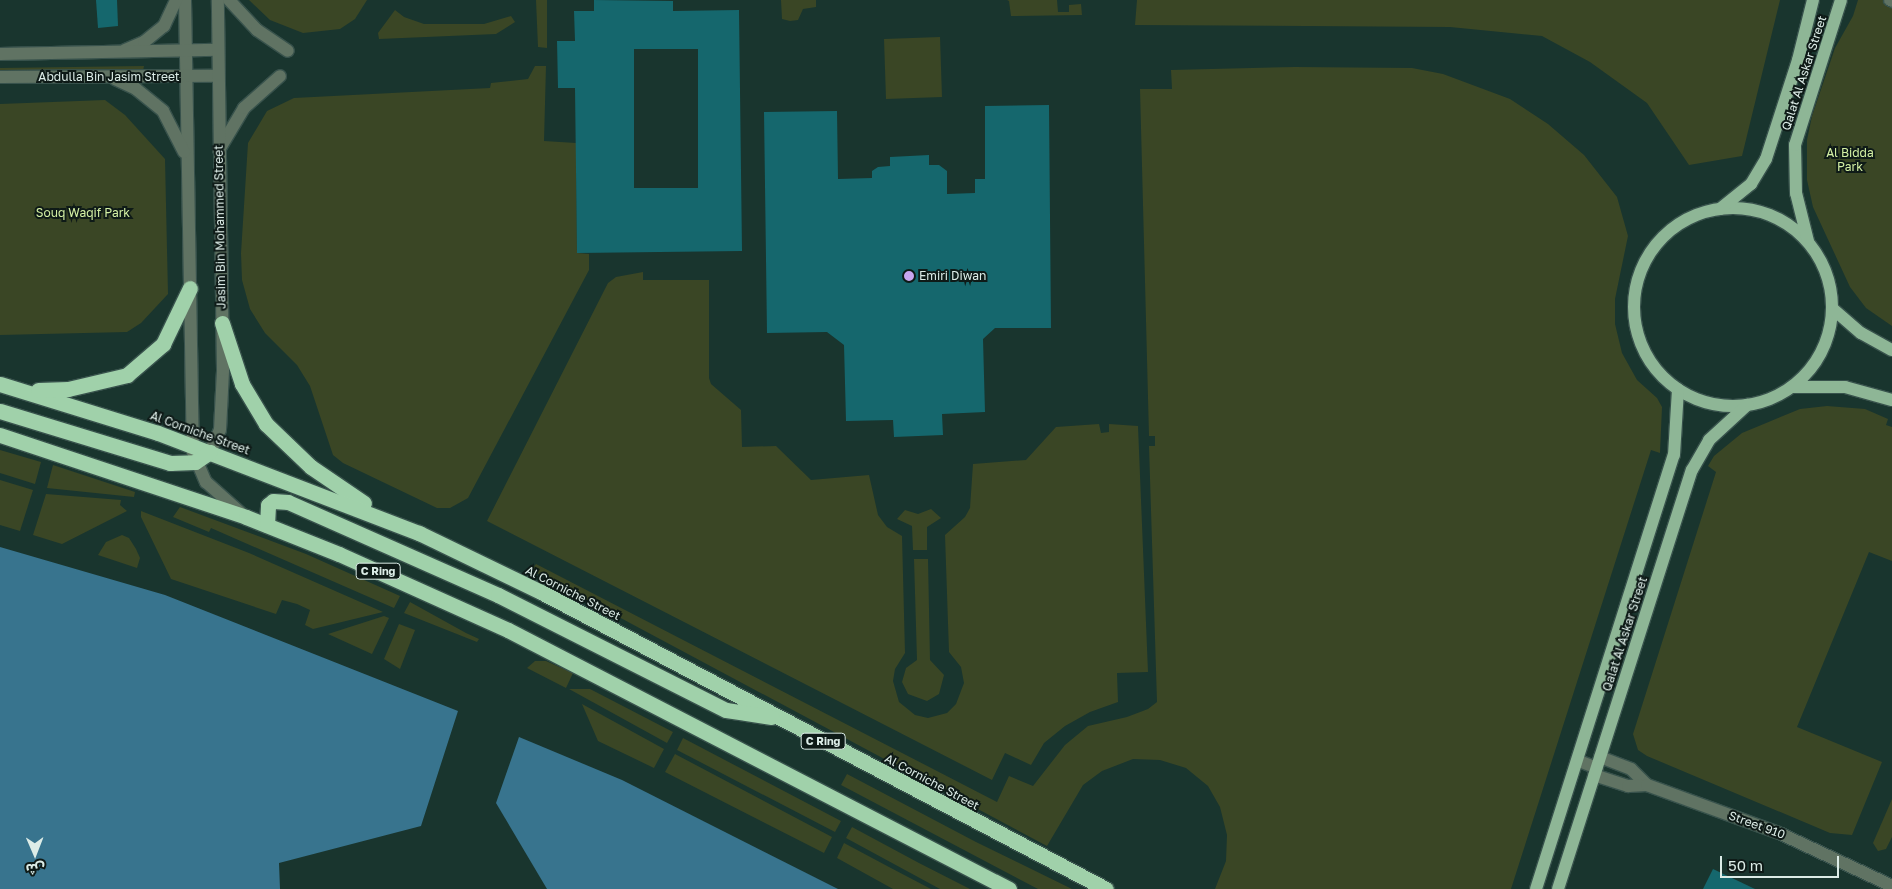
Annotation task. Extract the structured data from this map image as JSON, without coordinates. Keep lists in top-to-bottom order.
{
  "streets": {
    "highway": ["Al Corniche Street", "C Ring"],
    "main road": ["Qalat Al Askar Street"],
    "street": ["Abdulla Bin Jasim Street", "Jasim Bin Mohammed Street", "Street 910"]
  },
  "crossings": [
    ["Qalat Al Askar Street", "Street 910"],
    ["Abdulla Bin Jasim Street", "Jasim Bin Mohammed Street"],
    ["Jasim Bin Mohammed Street", "Al Corniche Street"]
  ],
  "parks": ["Al Bidda Park", "Souq Waqif Park"],
  "places": ["Emiri Diwan"],
  "scale_bar": "50 m",
  "north": "bottom"
}
